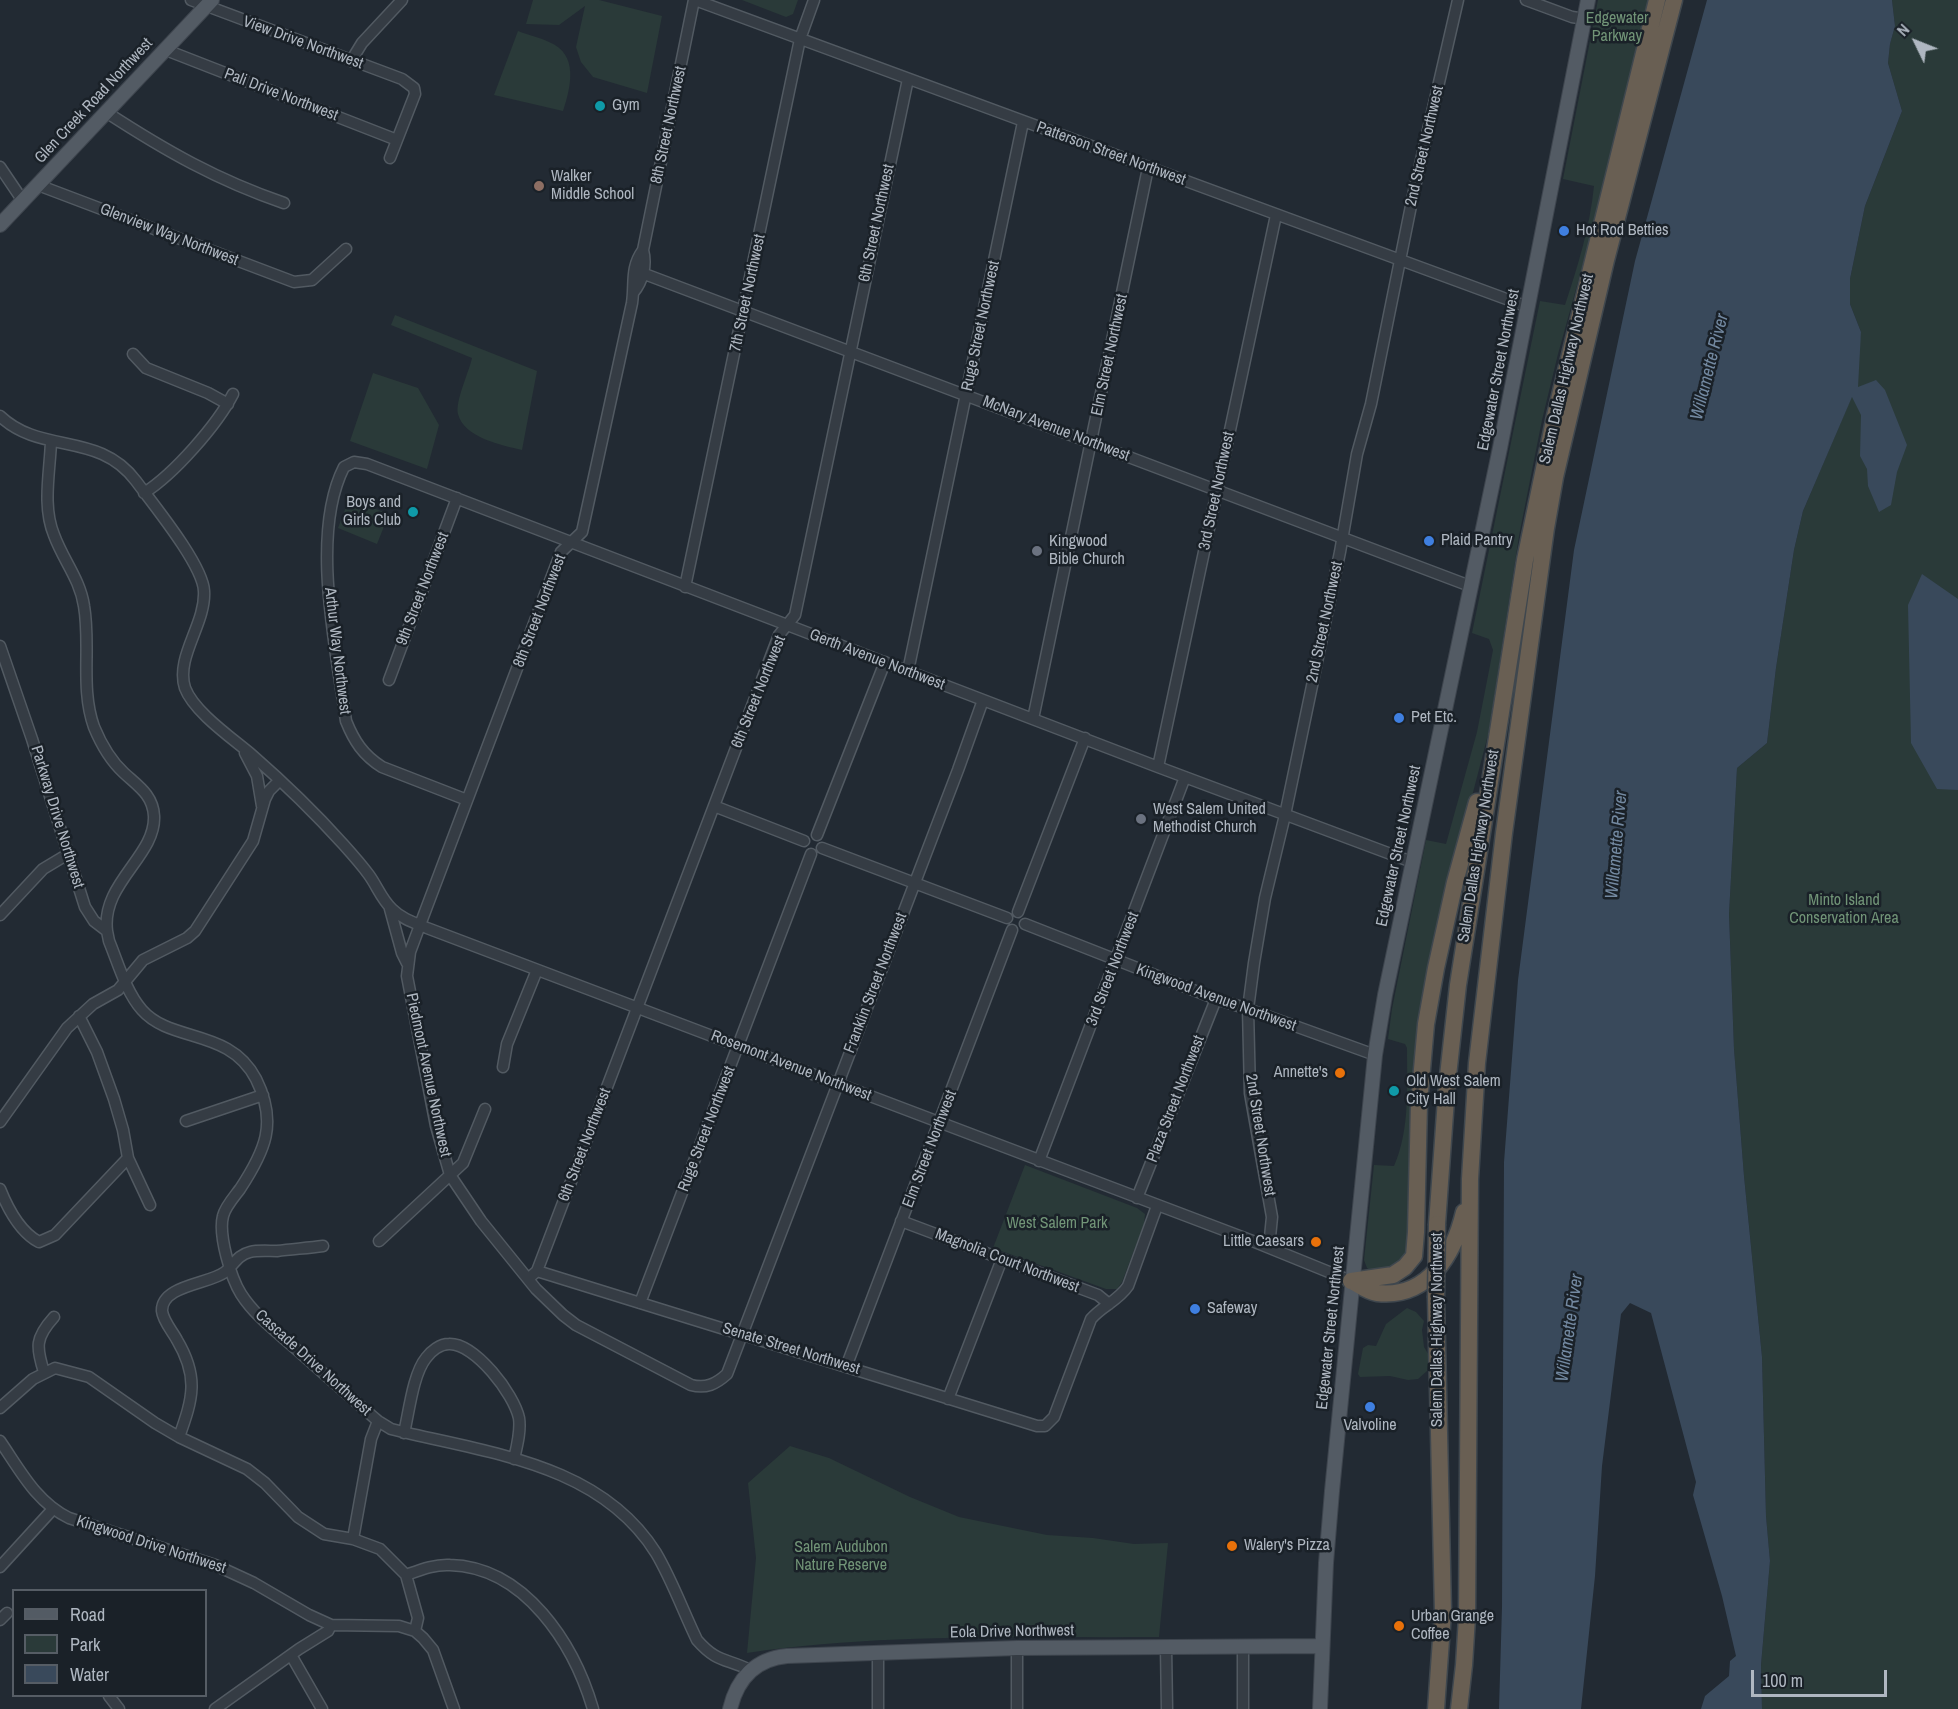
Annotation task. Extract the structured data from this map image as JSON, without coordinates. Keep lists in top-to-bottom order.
{
  "streets": {
    "highway": ["Salem Dallas Highway Northwest"],
    "main road": ["Glen Creek Road Northwest", "Edgewater Street Northwest", "Eola Drive Northwest"],
    "street": [
      "View Drive Northwest",
      "Pali Drive Northwest",
      "8th Street Northwest",
      "2nd Street Northwest",
      "Patterson Street Northwest",
      "6th Street Northwest",
      "Glenview Way Northwest",
      "7th Street Northwest",
      "Ruge Street Northwest",
      "Elm Street Northwest",
      "McNary Avenue Northwest",
      "3rd Street Northwest",
      "9th Street Northwest",
      "Arthur Way Northwest",
      "Gerth Avenue Northwest",
      "Parkway Drive Northwest",
      "Franklin Street Northwest",
      "Kingwood Avenue Northwest",
      "Rosemont Avenue Northwest",
      "Piedmont Avenue Northwest",
      "Plaza Street Northwest",
      "Magnolia Court Northwest",
      "Senate Street Northwest",
      "Cascade Drive Northwest",
      "Kingwood Drive Northwest"
    ]
  },
  "crossings": [
    ["View Drive Northwest", "Pali Drive Northwest"],
    ["View Drive Northwest", "Glen Creek Road Northwest"],
    ["Pali Drive Northwest", "Glen Creek Road Northwest"],
    ["Glen Creek Road Northwest", "Glenview Way Northwest"],
    ["8th Street Northwest", "Patterson Street Northwest"],
    ["8th Street Northwest", "McNary Avenue Northwest"],
    ["8th Street Northwest", "Arthur Way Northwest"],
    ["8th Street Northwest", "Gerth Avenue Northwest"],
    ["8th Street Northwest", "Rosemont Avenue Northwest"],
    ["8th Street Northwest", "Piedmont Avenue Northwest"],
    ["2nd Street Northwest", "Patterson Street Northwest"],
    ["2nd Street Northwest", "McNary Avenue Northwest"],
    ["2nd Street Northwest", "Gerth Avenue Northwest"],
    ["2nd Street Northwest", "Kingwood Avenue Northwest"],
    ["2nd Street Northwest", "Rosemont Avenue Northwest"],
    ["Patterson Street Northwest", "6th Street Northwest"],
    ["Patterson Street Northwest", "7th Street Northwest"],
    ["Patterson Street Northwest", "Ruge Street Northwest"],
    ["Patterson Street Northwest", "Elm Street Northwest"],
    ["Patterson Street Northwest", "Edgewater Street Northwest"],
    ["Patterson Street Northwest", "3rd Street Northwest"],
    ["6th Street Northwest", "McNary Avenue Northwest"],
    ["6th Street Northwest", "Gerth Avenue Northwest"],
    ["6th Street Northwest", "Rosemont Avenue Northwest"],
    ["6th Street Northwest", "Piedmont Avenue Northwest"],
    ["6th Street Northwest", "Senate Street Northwest"],
    ["7th Street Northwest", "McNary Avenue Northwest"],
    ["7th Street Northwest", "Gerth Avenue Northwest"],
    ["Ruge Street Northwest", "McNary Avenue Northwest"],
    ["Ruge Street Northwest", "Gerth Avenue Northwest"],
    ["Ruge Street Northwest", "Rosemont Avenue Northwest"],
    ["Ruge Street Northwest", "Senate Street Northwest"],
    ["Elm Street Northwest", "McNary Avenue Northwest"],
    ["Elm Street Northwest", "Gerth Avenue Northwest"],
    ["Elm Street Northwest", "Kingwood Avenue Northwest"],
    ["Elm Street Northwest", "Rosemont Avenue Northwest"],
    ["Elm Street Northwest", "Magnolia Court Northwest"],
    ["Elm Street Northwest", "Senate Street Northwest"],
    ["Edgewater Street Northwest", "McNary Avenue Northwest"],
    ["Edgewater Street Northwest", "Gerth Avenue Northwest"],
    ["Edgewater Street Northwest", "Kingwood Avenue Northwest"],
    ["Edgewater Street Northwest", "Rosemont Avenue Northwest"],
    ["Edgewater Street Northwest", "Eola Drive Northwest"],
    ["McNary Avenue Northwest", "3rd Street Northwest"],
    ["3rd Street Northwest", "Gerth Avenue Northwest"],
    ["3rd Street Northwest", "Kingwood Avenue Northwest"],
    ["3rd Street Northwest", "Rosemont Avenue Northwest"],
    ["9th Street Northwest", "Gerth Avenue Northwest"],
    ["Arthur Way Northwest", "Gerth Avenue Northwest"],
    ["Gerth Avenue Northwest", "Franklin Street Northwest"],
    ["Parkway Drive Northwest", "Cascade Drive Northwest"],
    ["Franklin Street Northwest", "Rosemont Avenue Northwest"],
    ["Franklin Street Northwest", "Piedmont Avenue Northwest"],
    ["Franklin Street Northwest", "Senate Street Northwest"],
    ["Kingwood Avenue Northwest", "Plaza Street Northwest"],
    ["Rosemont Avenue Northwest", "Piedmont Avenue Northwest"],
    ["Rosemont Avenue Northwest", "Plaza Street Northwest"],
    ["Piedmont Avenue Northwest", "Senate Street Northwest"],
    ["Magnolia Court Northwest", "Senate Street Northwest"],
    ["Cascade Drive Northwest", "Eola Drive Northwest"]
  ],
  "water": ["Willamette River"],
  "parks": [
    "Edgewater Parkway",
    "Minto Island Conservation Area",
    "West Salem Park",
    "Salem Audubon Nature Reserve"
  ],
  "places": [
    "Gym",
    "Walker Middle School",
    "Hot Rod Betties",
    "Boys and Girls Club",
    "Plaid Pantry",
    "Kingwood Bible Church",
    "Pet Etc.",
    "West Salem United Methodist Church",
    "Annette's",
    "Old West Salem City Hall",
    "Little Caesars",
    "Safeway",
    "Valvoline",
    "Walery's Pizza",
    "Urban Grange Coffee"
  ],
  "legend": ["Road", "Park", "Water"],
  "scale_bar": "100 m",
  "north": "top left"
}
